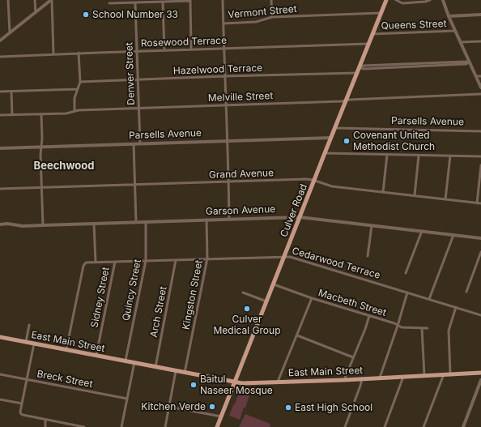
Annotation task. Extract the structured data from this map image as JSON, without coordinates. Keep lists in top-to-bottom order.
{
  "streets": {
    "main road": ["Culver Road", "East Main Street"],
    "street": [
      "Vermont Street",
      "Queens Street",
      "Rosewood Terrace",
      "Hazelwood Terrace",
      "Denver Street",
      "Melville Street",
      "Parsells Avenue",
      "Grand Avenue",
      "Garson Avenue",
      "Cedarwood Terrace",
      "Quincy Street",
      "Kingston Street",
      "Sidney Street",
      "Macbeth Street",
      "Arch Street",
      "Breck Street"
    ]
  },
  "crossings": [
    ["Vermont Street", "Culver Road"],
    ["Queens Street", "Culver Road"],
    ["Rosewood Terrace", "Denver Street"],
    ["Rosewood Terrace", "Culver Road"],
    ["Hazelwood Terrace", "Denver Street"],
    ["Hazelwood Terrace", "Culver Road"],
    ["Denver Street", "Melville Street"],
    ["Denver Street", "Parsells Avenue"],
    ["Melville Street", "Culver Road"],
    ["Parsells Avenue", "Culver Road"],
    ["Grand Avenue", "Culver Road"],
    ["Garson Avenue", "Culver Road"],
    ["Garson Avenue", "Quincy Street"],
    ["Garson Avenue", "Kingston Street"],
    ["Culver Road", "Cedarwood Terrace"],
    ["Culver Road", "Macbeth Street"],
    ["Culver Road", "East Main Street"],
    ["Cedarwood Terrace", "Quincy Street"],
    ["Cedarwood Terrace", "Kingston Street"],
    ["Cedarwood Terrace", "Sidney Street"],
    ["Cedarwood Terrace", "Arch Street"],
    ["Cedarwood Terrace", "East Main Street"],
    ["Quincy Street", "East Main Street"],
    ["Kingston Street", "East Main Street"],
    ["Sidney Street", "East Main Street"],
    ["Arch Street", "East Main Street"]
  ],
  "districts": ["Beechwood"],
  "places": [
    "School Number 33",
    "Covenant United Methodist Church",
    "Culver Medical Group",
    "Baitul Naseer Mosque",
    "Kitchen Verde",
    "East High School"
  ]
}
